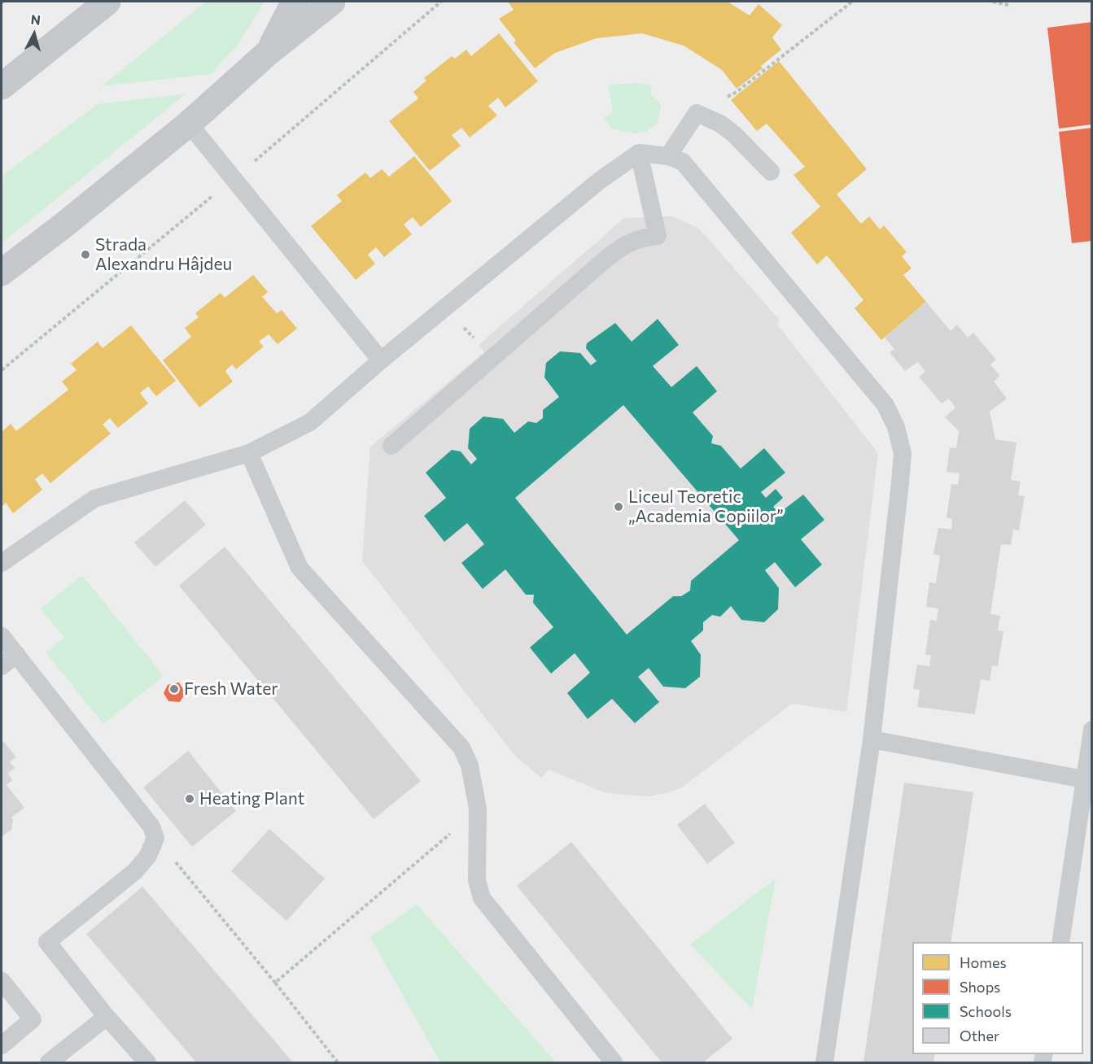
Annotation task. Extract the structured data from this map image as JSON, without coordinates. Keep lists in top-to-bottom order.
{
  "places": [
    "Strada Alexandru Hâjdeu",
    "Liceul Teoretic „Academia Copiilor”",
    "Fresh Water",
    "Heating Plant"
  ],
  "legend": [
    "Homes",
    "Shops",
    "Schools",
    "Other"
  ],
  "north": "top"
}
